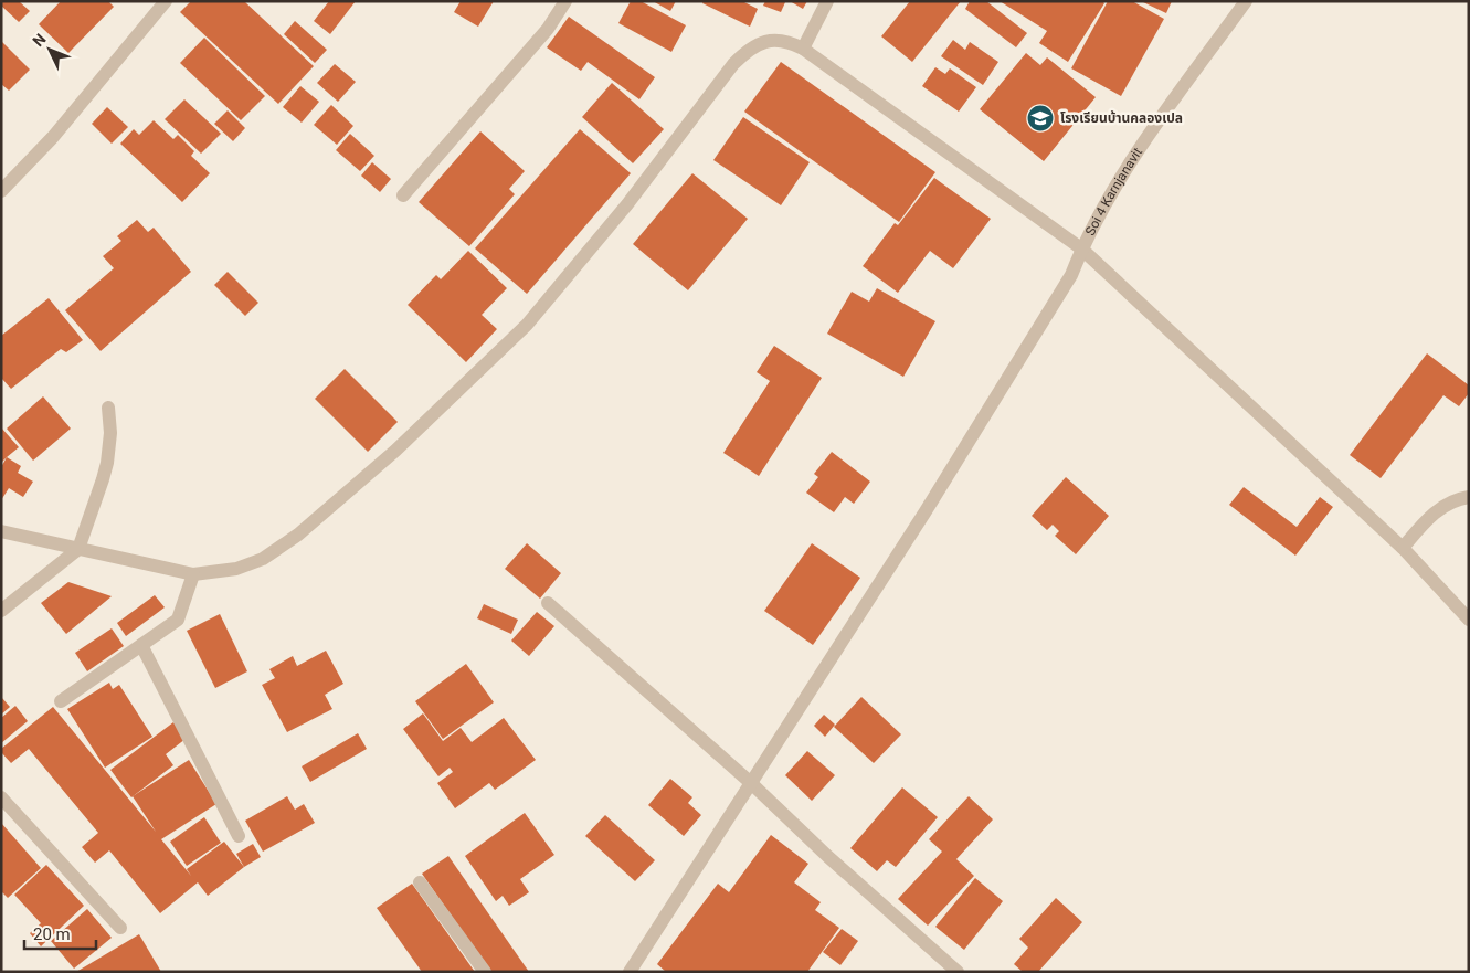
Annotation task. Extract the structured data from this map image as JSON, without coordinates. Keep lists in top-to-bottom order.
{
  "streets": {
    "street": ["Soi 4 Karnjanavit"]
  },
  "places": {
    "school or university": ["โรงเรียนบ้านคลองเปล"]
  },
  "scale_bar": "20 m",
  "north": "top left"
}
